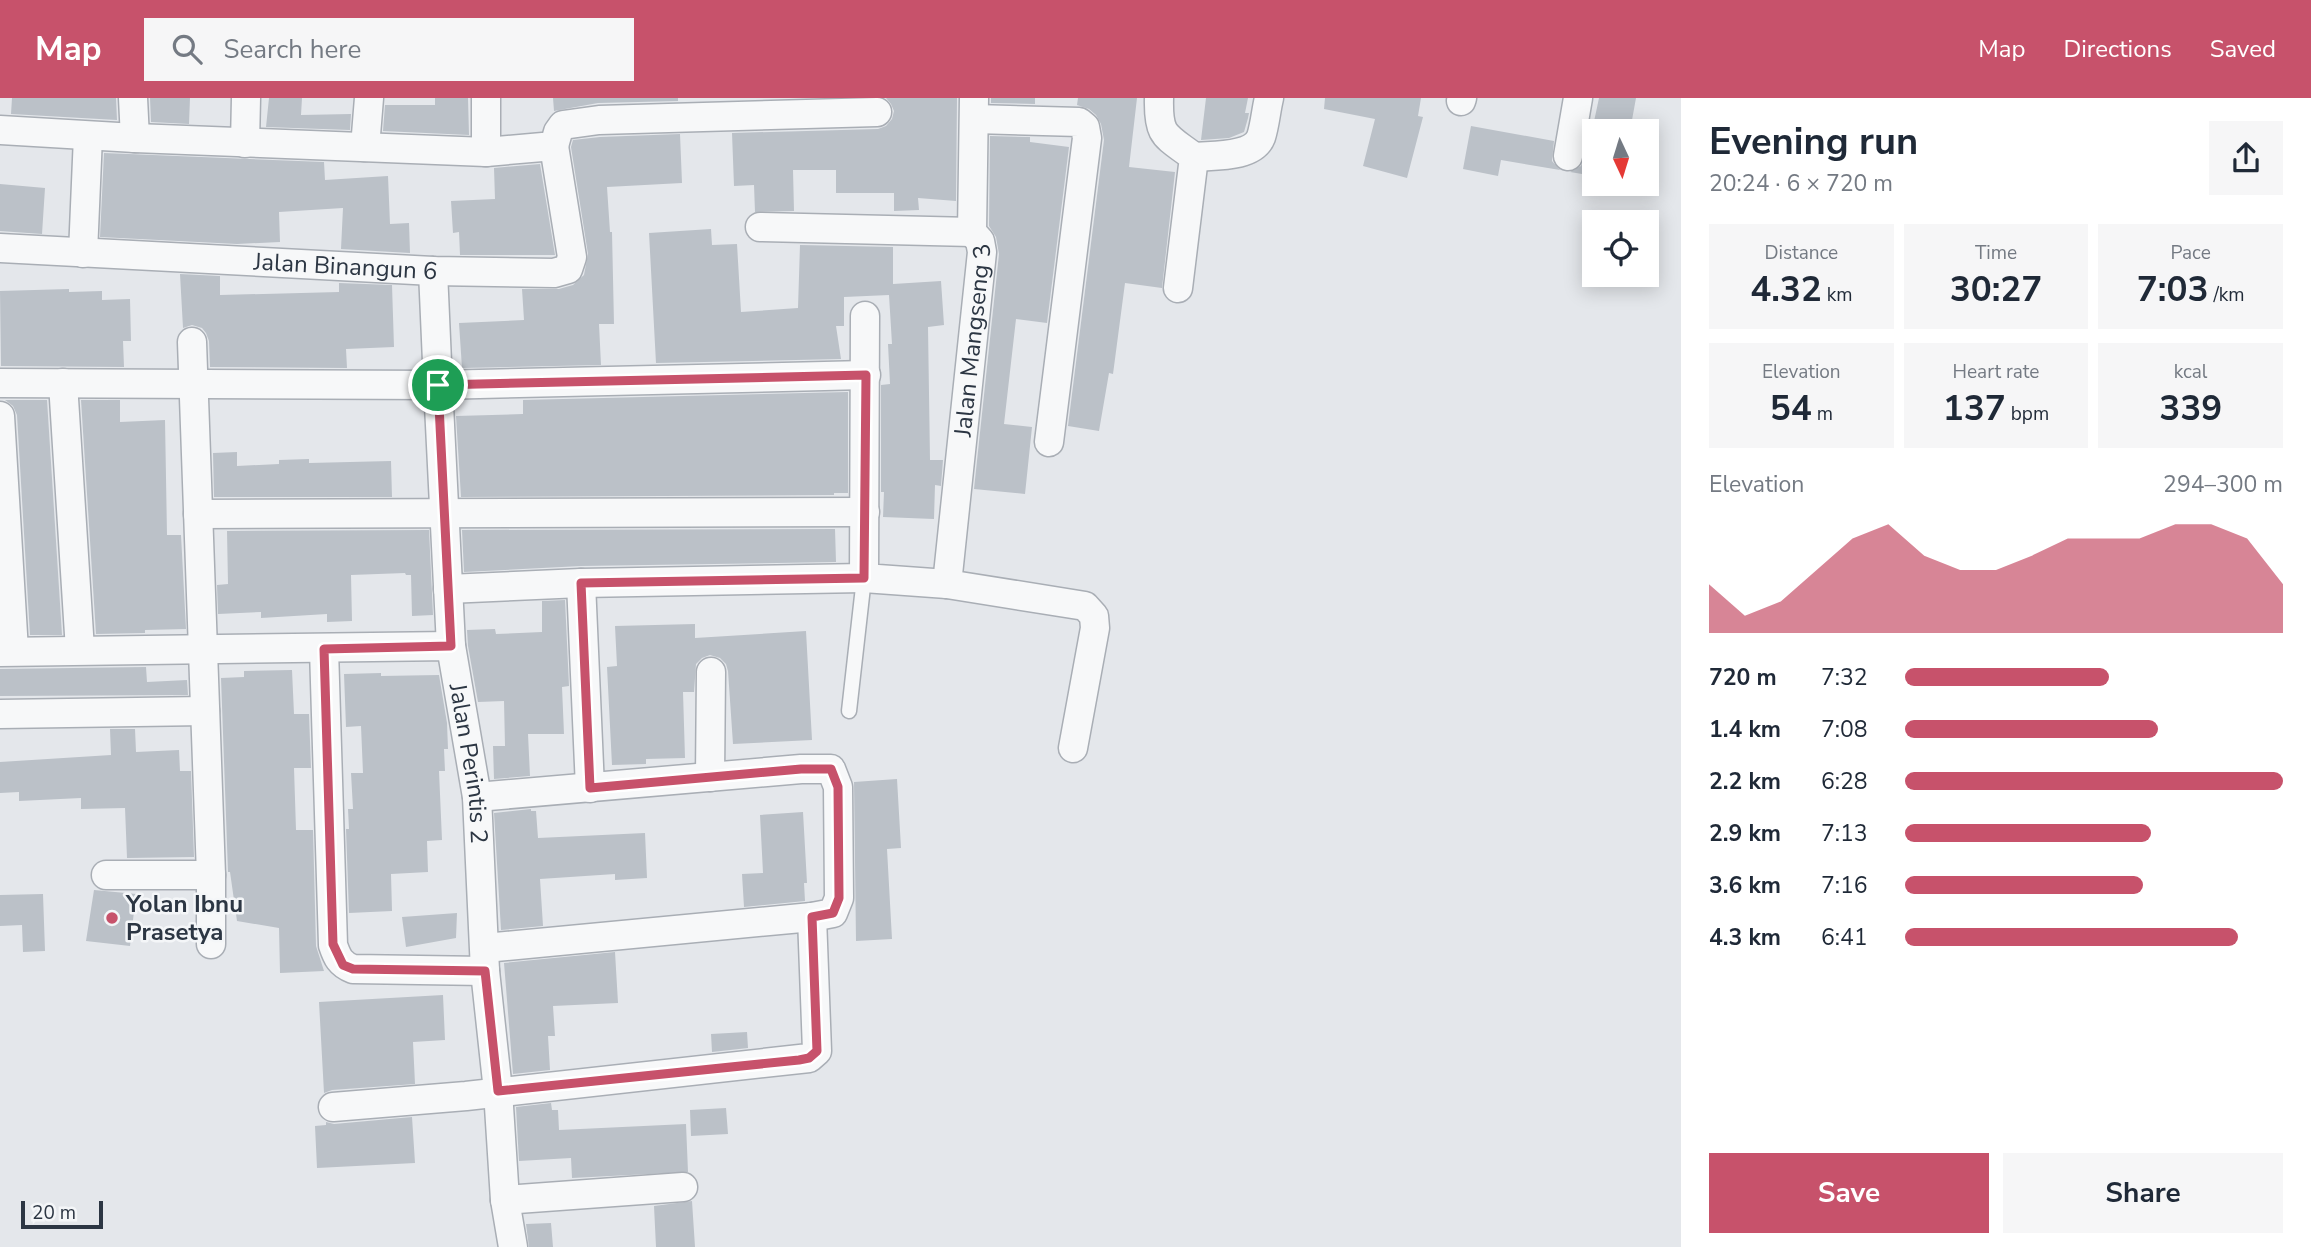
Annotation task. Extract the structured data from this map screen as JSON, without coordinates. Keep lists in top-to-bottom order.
{
  "streets": {
    "street": ["Jalan Binangun 6", "Jalan Mangseng 3", "Jalan Perintis 2"]
  },
  "crossings": [
    ["Jalan Binangun 6", "Jalan Perintis 2"]
  ],
  "places": ["Yolan Ibnu Prasetya"],
  "scale_bar": "20 m",
  "north": "bottom",
  "page": {
    "header": "Map",
    "search": "Search here",
    "nav": ["Map", "Directions", "Saved"],
    "heading": ["Evening run", "20:24 · 6 × 720 m"],
    "stats": [
      ["Distance", "4.32 km"],
      ["Time", "30:27"],
      ["Pace", "7:03 /km"],
      ["Elevation", "54 m"],
      ["Heart rate", "137 bpm"],
      ["kcal", "339"]
    ],
    "chart": ["Elevation", "294–300 m"],
    "list": [
      {
        "name": "720 m",
        "note": "7:32"
      },
      {
        "name": "1.4 km",
        "note": "7:08"
      },
      {
        "name": "2.2 km",
        "note": "6:28"
      },
      {
        "name": "2.9 km",
        "note": "7:13"
      },
      {
        "name": "3.6 km",
        "note": "7:16"
      },
      {
        "name": "4.3 km",
        "note": "6:41"
      }
    ],
    "buttons": ["Save", "Share"],
    "scale": "20 m"
  }
}
